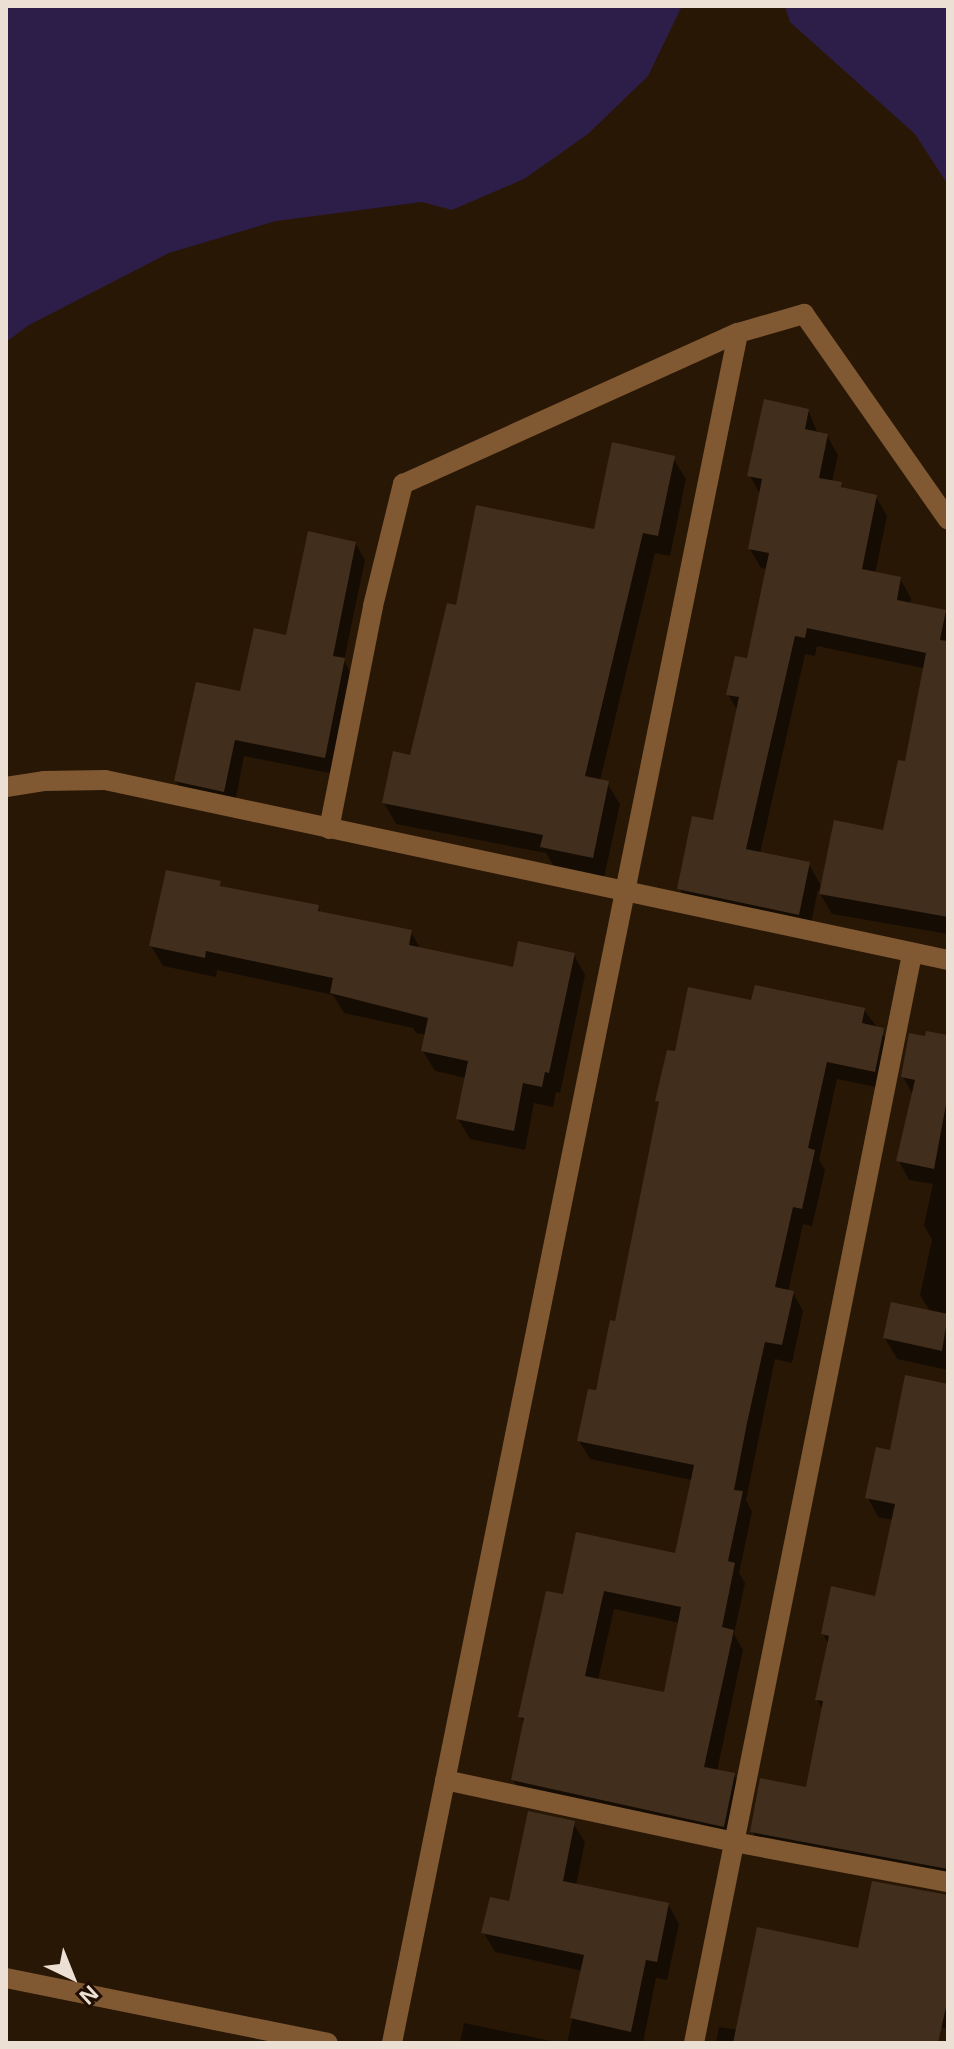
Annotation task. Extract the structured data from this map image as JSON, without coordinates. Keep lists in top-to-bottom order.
{
  "north": "bottom right"
}
